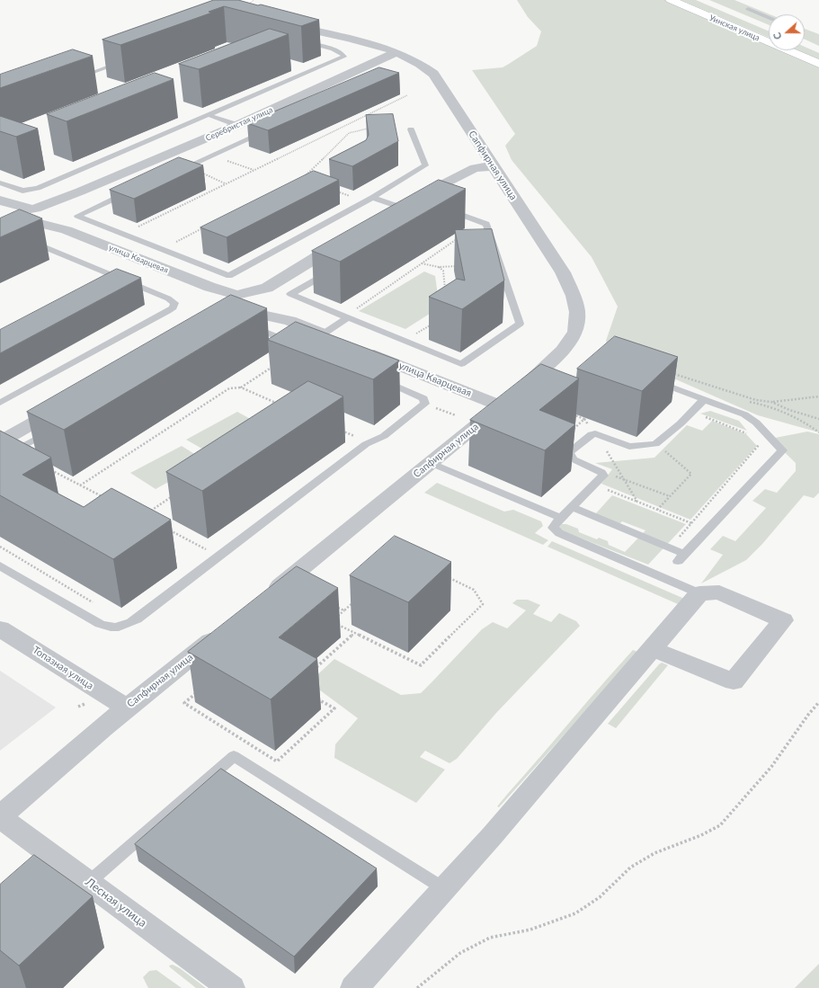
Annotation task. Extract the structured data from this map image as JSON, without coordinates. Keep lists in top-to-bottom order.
{
  "streets": {
    "main road": ["Уинская улица"],
    "street": [
      "Серебристая улица",
      "Сапфирная улица",
      "улица Кварцевая",
      "Топазная улица",
      "Лесная улица"
    ]
  },
  "crossings": [
    ["Серебристая улица", "Сапфирная улица"],
    ["Серебристая улица", "улица Кварцевая"],
    ["Сапфирная улица", "улица Кварцевая"],
    ["Сапфирная улица", "Топазная улица"],
    ["Сапфирная улица", "Лесная улица"]
  ],
  "north": "left"
}
